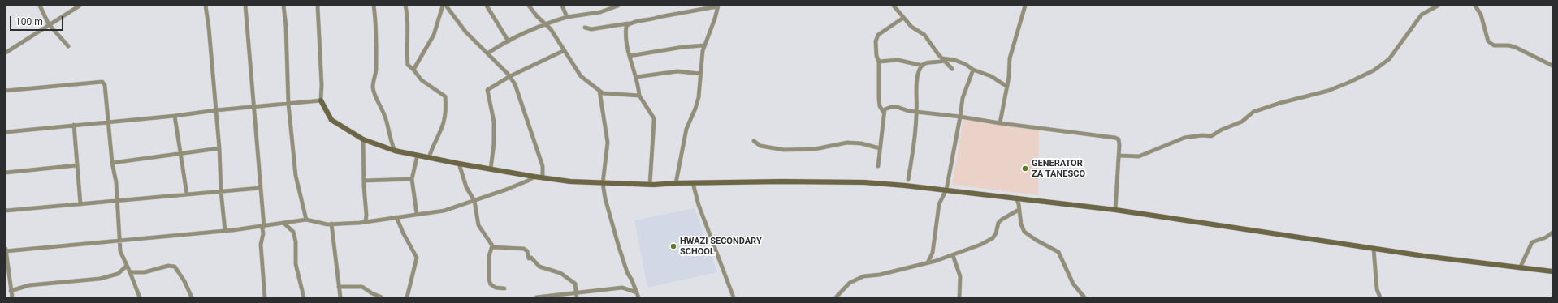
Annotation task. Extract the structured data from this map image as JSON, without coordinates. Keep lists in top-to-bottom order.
{
  "places": ["GENERATOR ZA TANESCO", "HWAZI SECONDARY SCHOOL"],
  "scale_bar": "100 m"
}
